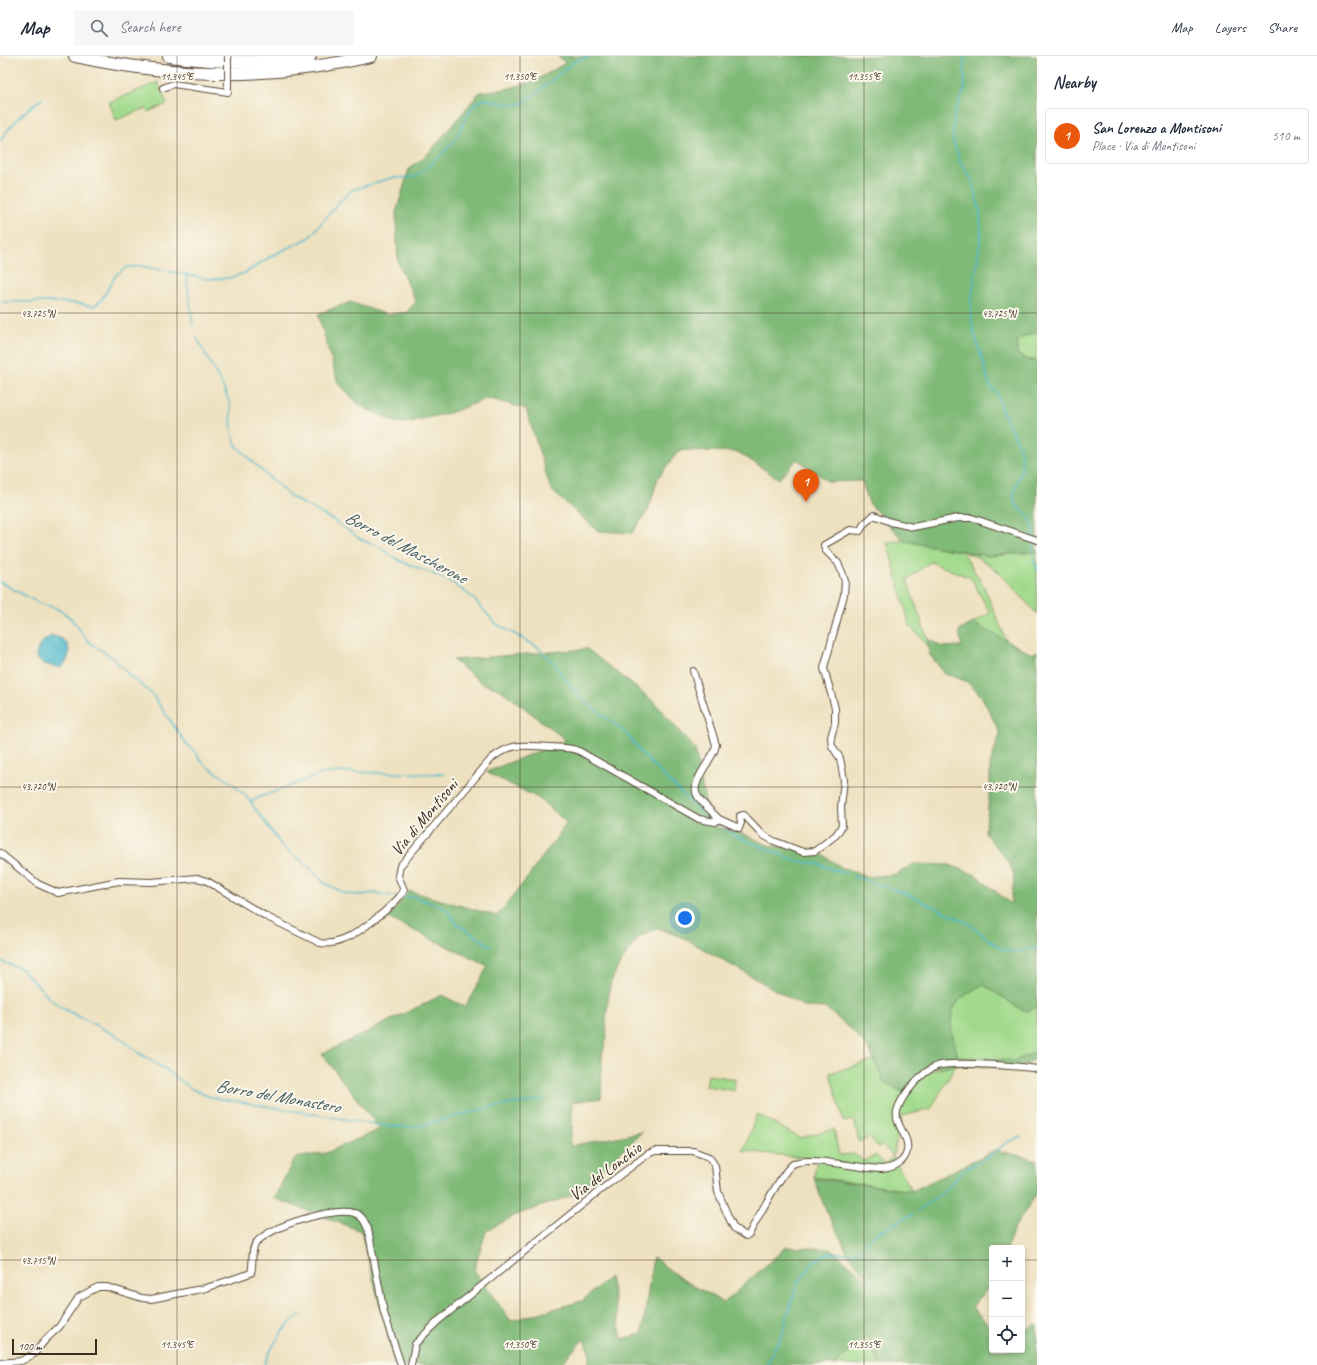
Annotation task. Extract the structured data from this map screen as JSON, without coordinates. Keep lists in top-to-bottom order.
{
  "streets": {
    "street": ["Via di Montisoni", "Via del Lonchio"]
  },
  "water": ["Borro del Mascherone", "Borro del Monastero"],
  "scale_bar": "100 m",
  "page": {
    "header": "Map",
    "search": "Search here",
    "nav": ["Map", "Layers", "Share"],
    "heading": "Nearby",
    "list": [
      {
        "mark": "1",
        "name": "San Lorenzo a Montisoni",
        "note": "Place · Via di Montisoni",
        "value": "510 m"
      }
    ],
    "pins": "1",
    "map_buttons": ["+", "−"],
    "scale": "100 m"
  },
  "coordinates": [
    "11.345°E",
    "11.350°E",
    "11.355°E",
    "43.725°N",
    "43.720°N",
    "43.715°N"
  ]
}
